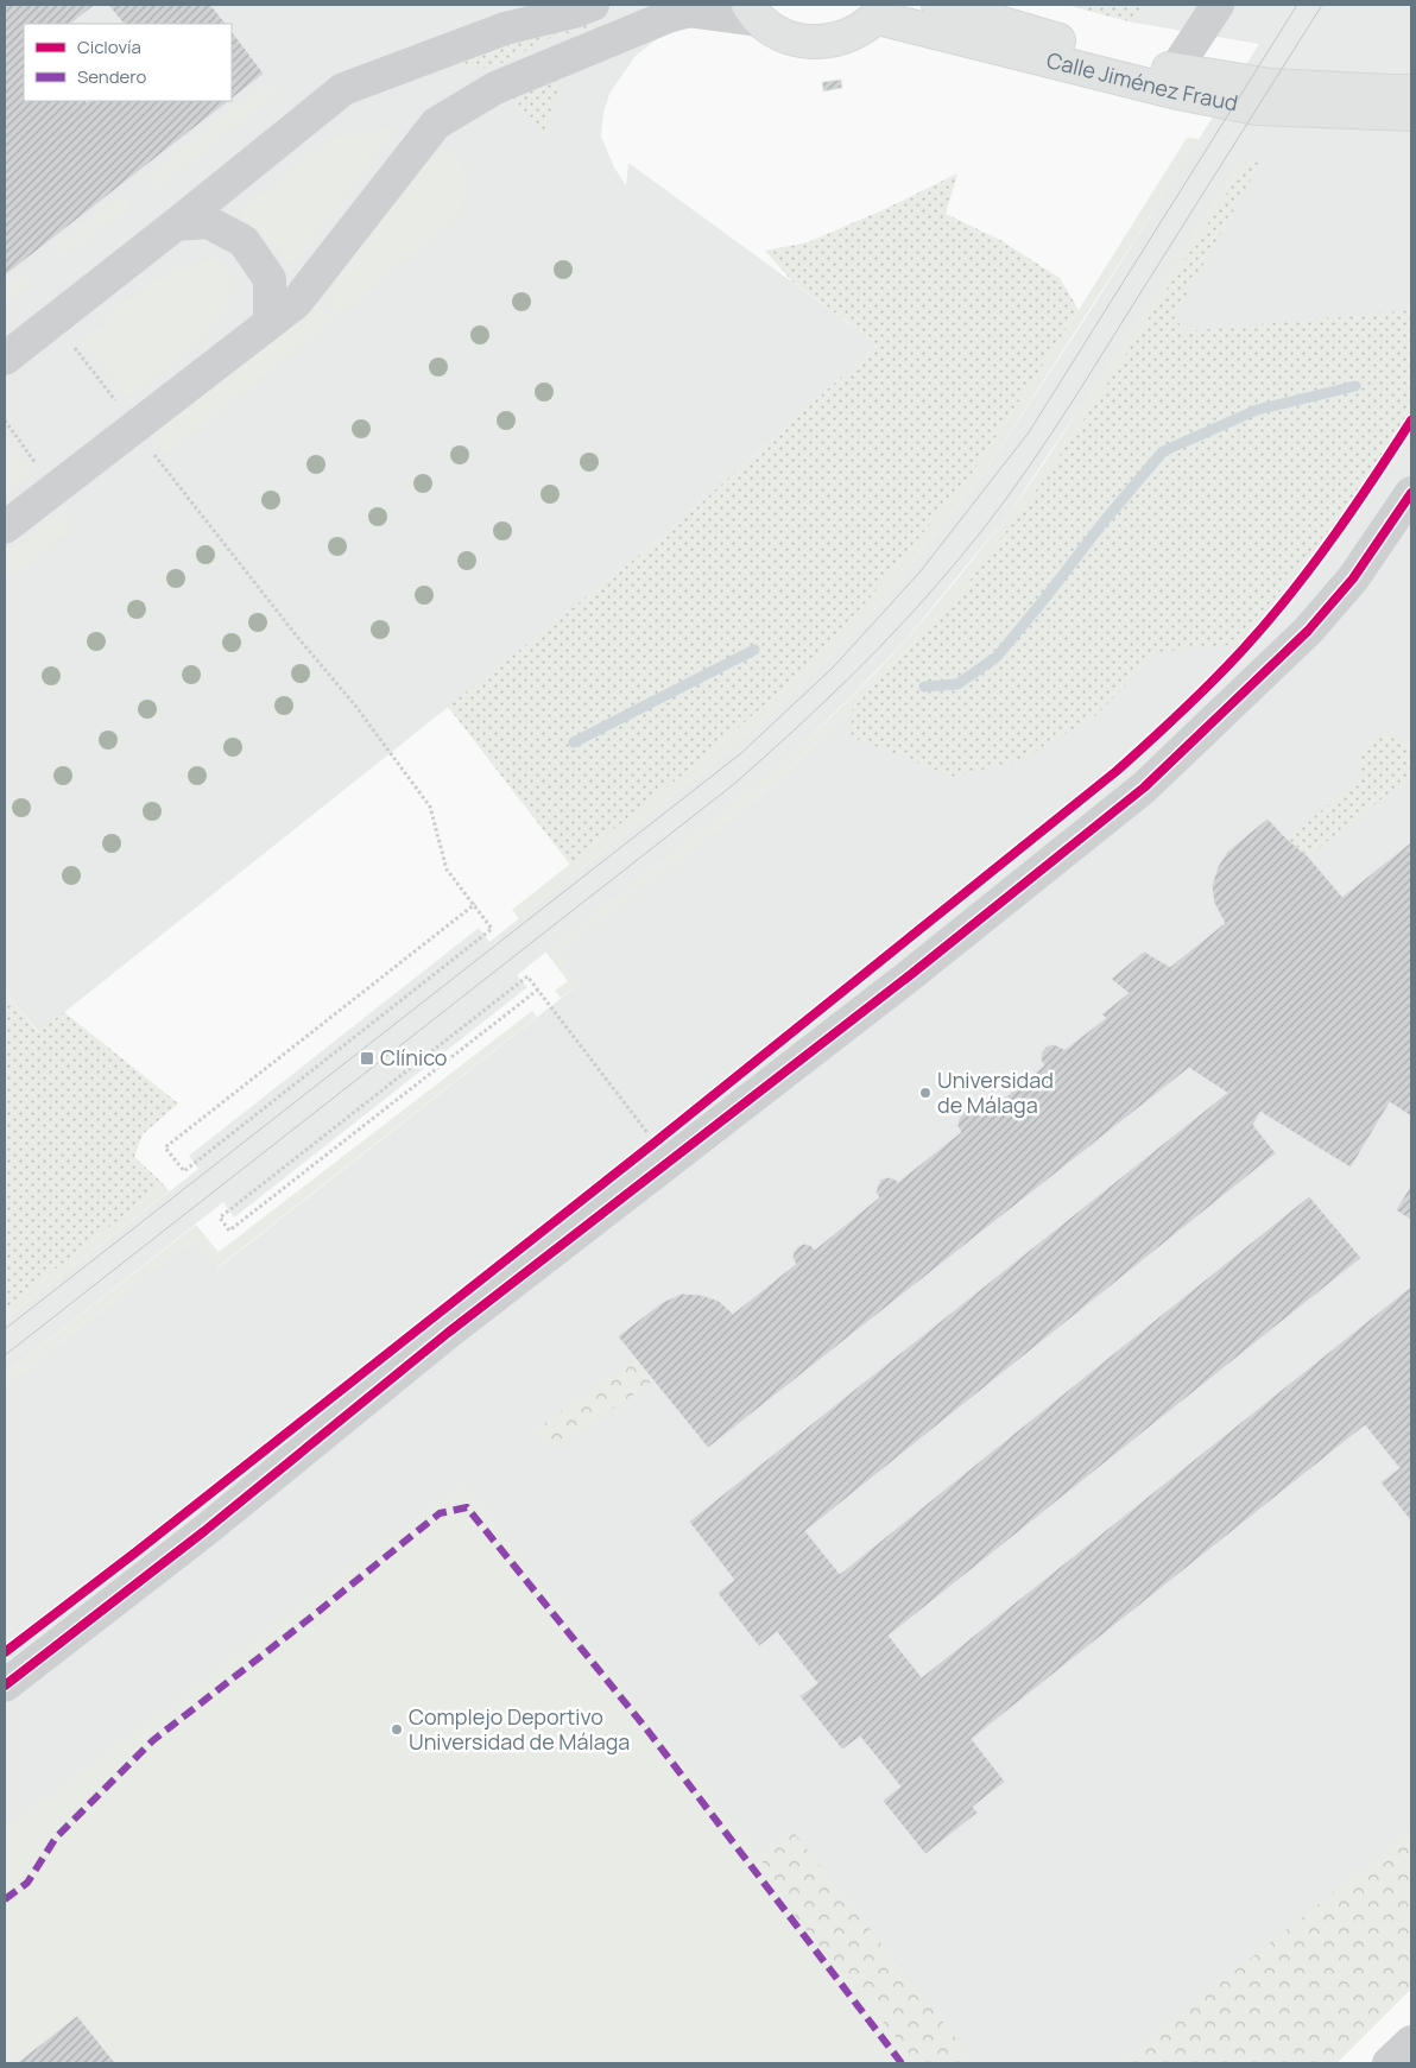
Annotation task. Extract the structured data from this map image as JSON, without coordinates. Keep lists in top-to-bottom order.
{
  "streets": {
    "main road": ["Calle Jiménez Fraud"]
  },
  "places": {
    "transit": ["Clínico"],
    "other": ["Universidad de Málaga", "Complejo Deportivo Universidad de Málaga"]
  },
  "legend": ["Ciclovía", "Sendero"]
}
